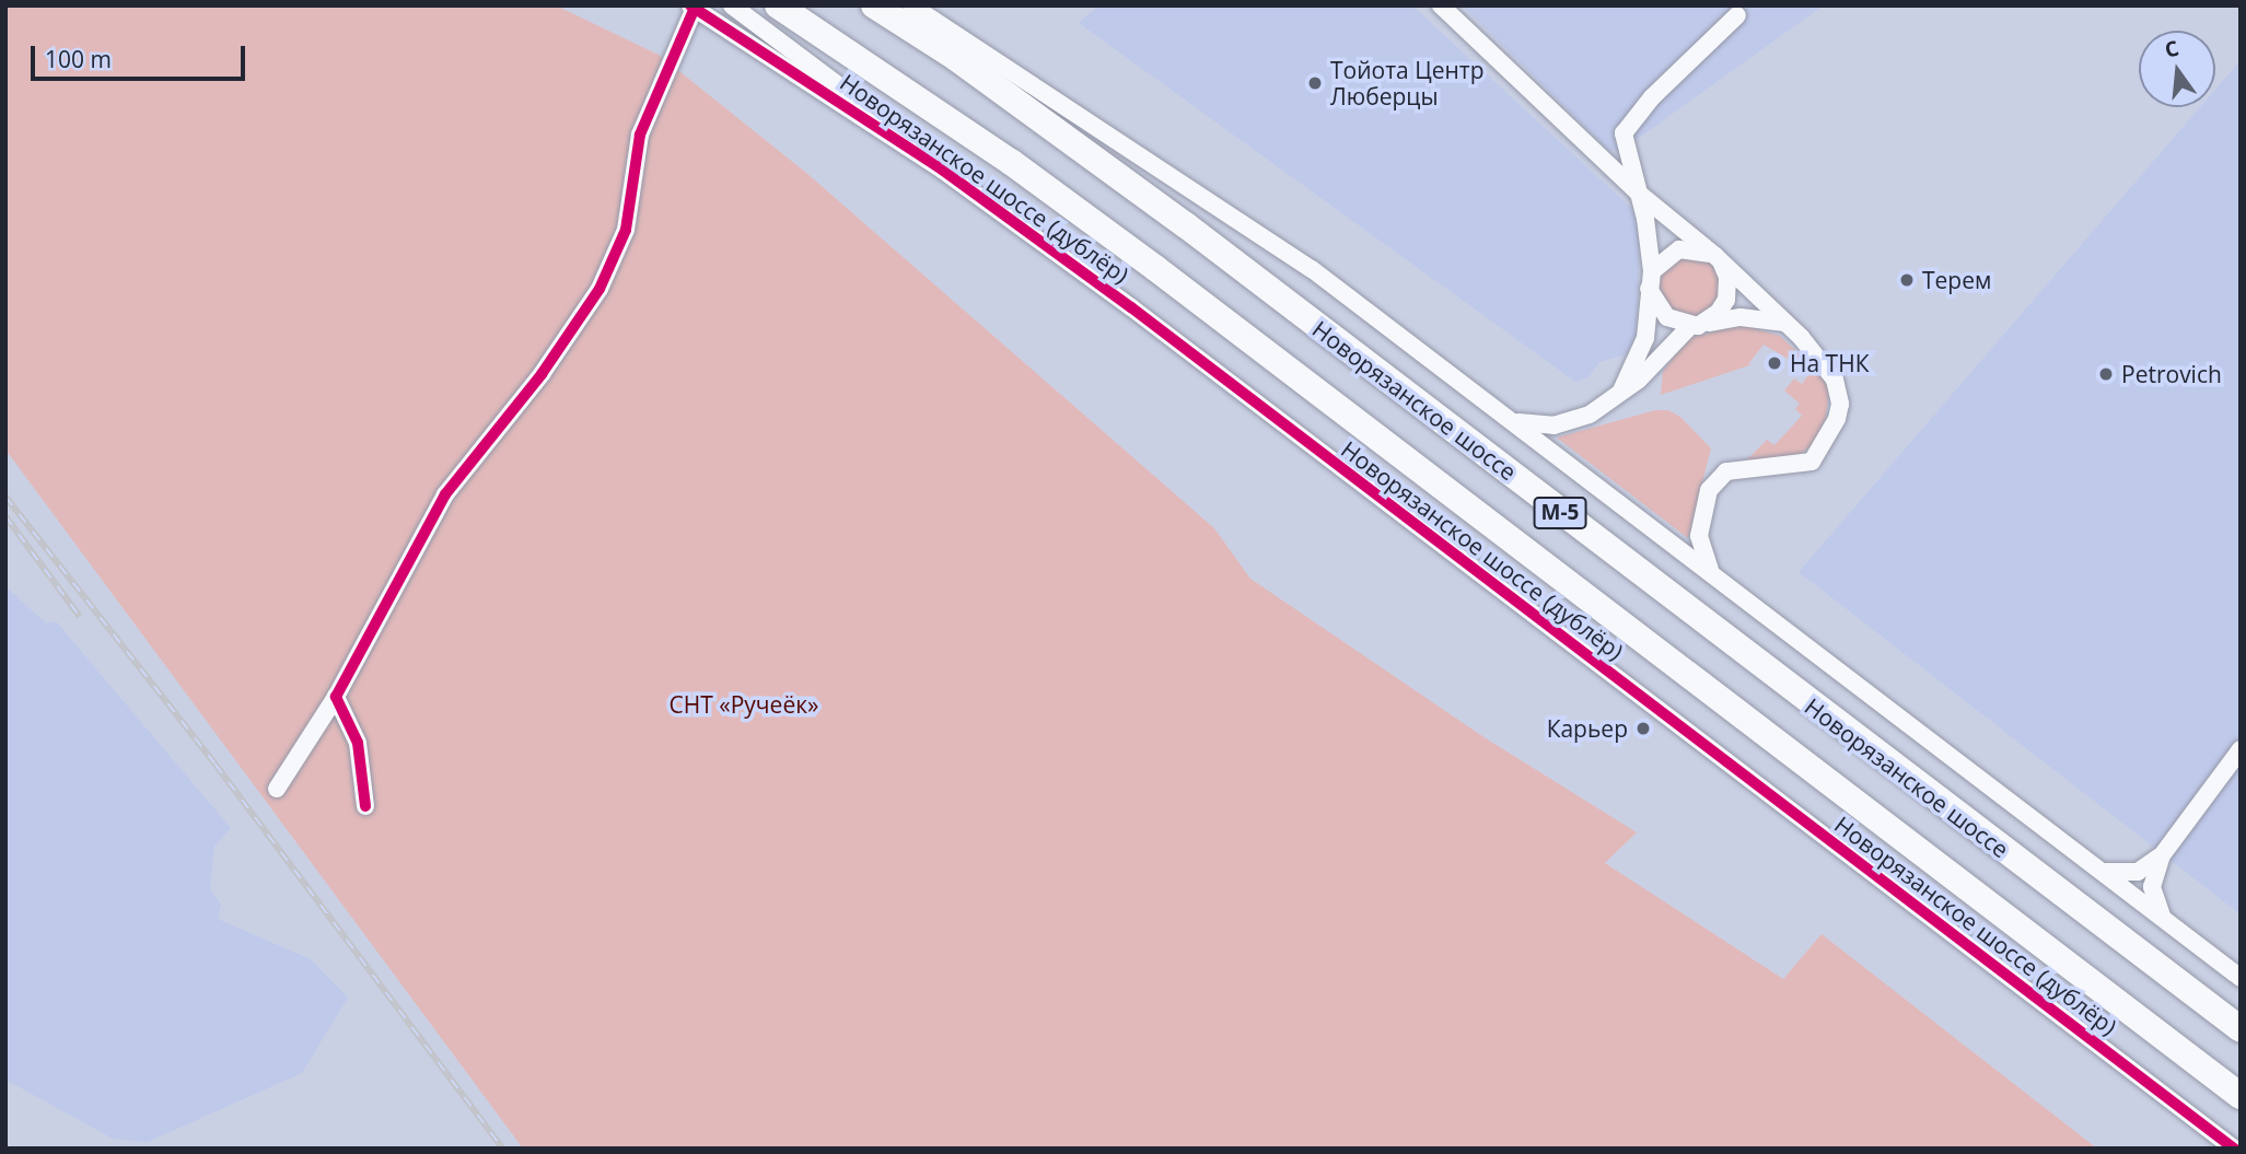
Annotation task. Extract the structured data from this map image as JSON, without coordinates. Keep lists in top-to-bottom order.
{
  "streets": {
    "highway": ["Новорязанское шоссе", "М-5"],
    "street": ["Новорязанское шоссе (дублёр)"]
  },
  "parks": ["СНТ «Ручеёк»"],
  "places": [
    "Тойота Центр Люберцы",
    "Терем",
    "На ТНК",
    "Petrovich",
    "Карьер"
  ],
  "scale_bar": "100 m",
  "north": "top"
}
